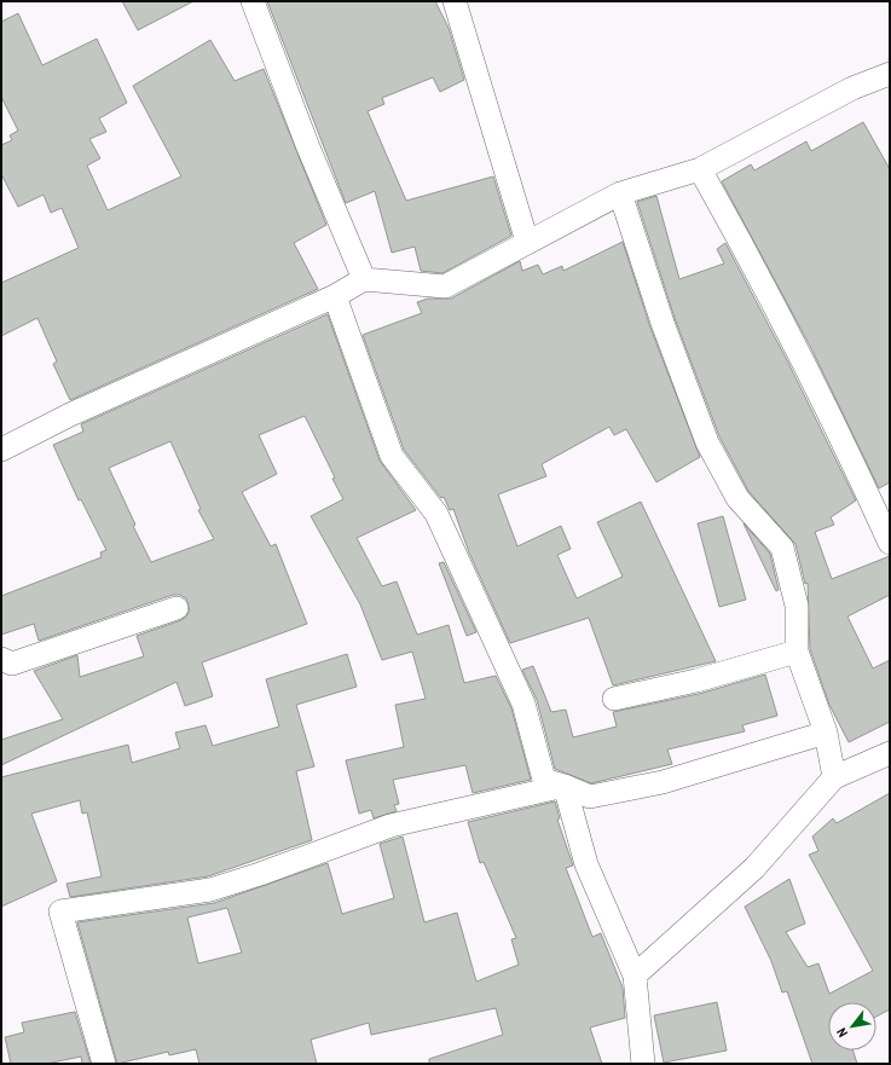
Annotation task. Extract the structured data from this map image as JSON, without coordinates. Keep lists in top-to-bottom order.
{
  "north": "bottom left"
}
